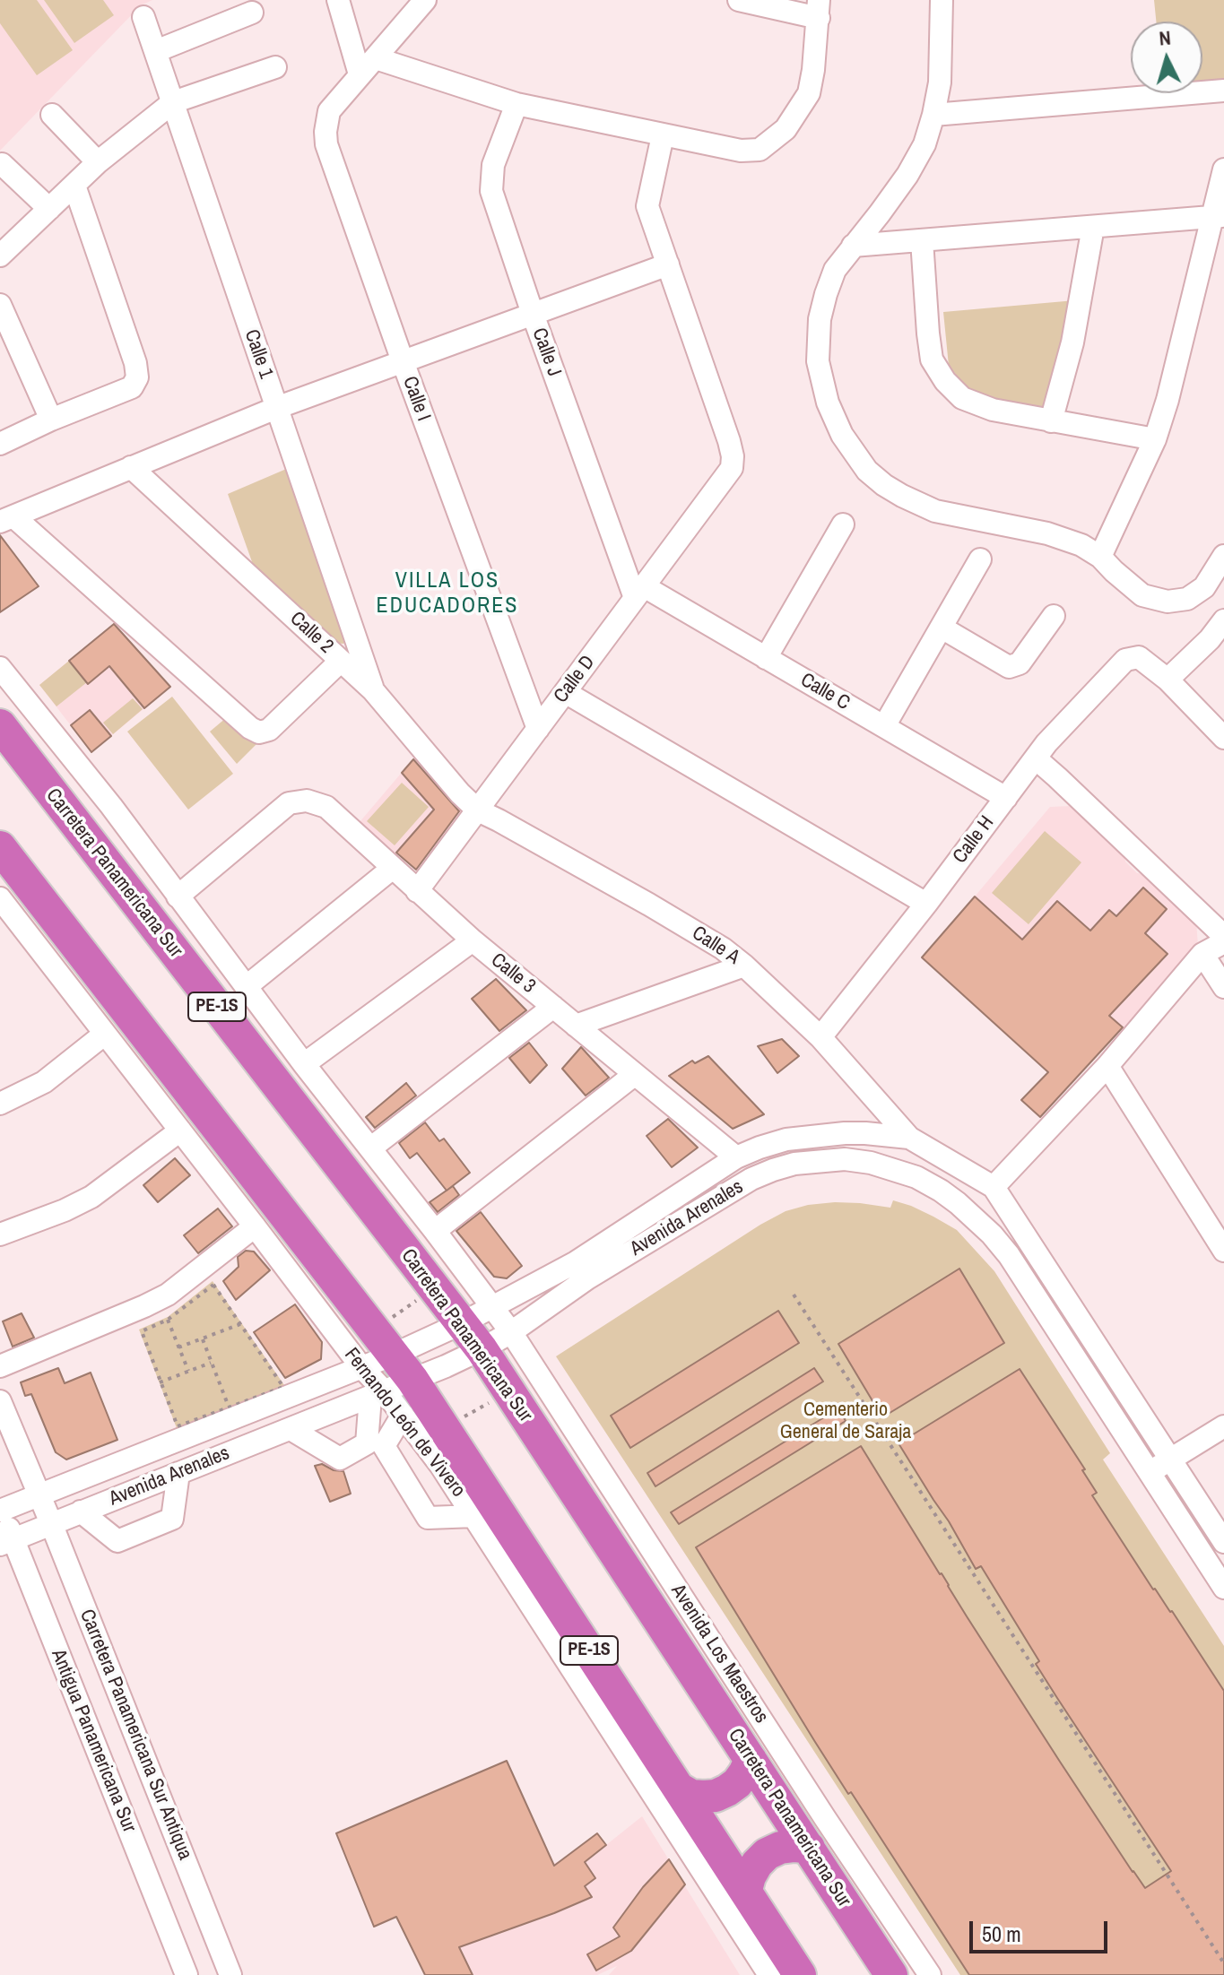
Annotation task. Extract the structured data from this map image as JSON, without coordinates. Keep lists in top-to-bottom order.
{
  "streets": {
    "highway": ["Carretera Panamericana Sur", "PE-1S"],
    "street": [
      "Calle J",
      "Calle 1",
      "Calle I",
      "Calle 2",
      "Calle D",
      "Calle C",
      "Calle H",
      "Calle A",
      "Calle 3",
      "Avenida Arenales",
      "Fernando León de Vivero",
      "Avenida Los Maestros",
      "Carretera Panamericana Sur Antiqua",
      "Antigua Panamericana Sur"
    ]
  },
  "crossings": [
    ["Calle J", "Calle D"],
    ["Calle J", "Calle C"],
    ["Calle 1", "Calle 2"],
    ["Calle I", "Calle D"],
    ["Calle 2", "Calle D"],
    ["Calle 2", "Calle A"],
    ["Calle D", "Calle C"],
    ["Calle D", "Calle A"],
    ["Calle D", "Calle 3"],
    ["Calle C", "Calle H"],
    ["Calle H", "Calle A"],
    ["Carretera Panamericana Sur", "Calle 3"],
    ["Carretera Panamericana Sur", "Avenida Arenales"],
    ["Carretera Panamericana Sur", "Avenida Los Maestros"],
    ["Calle A", "Avenida Arenales"],
    ["Calle 3", "Avenida Arenales"],
    ["PE-1S", "Avenida Arenales"],
    ["PE-1S", "Fernando León de Vivero"],
    ["Avenida Arenales", "Fernando León de Vivero"],
    ["Avenida Arenales", "Avenida Los Maestros"],
    ["Avenida Arenales", "Carretera Panamericana Sur Antiqua"],
    ["Avenida Arenales", "Antigua Panamericana Sur"]
  ],
  "districts": ["VILLA LOS EDUCADORES"],
  "parks": ["Cementerio General de Saraja"],
  "scale_bar": "50 m",
  "north": "top"
}
